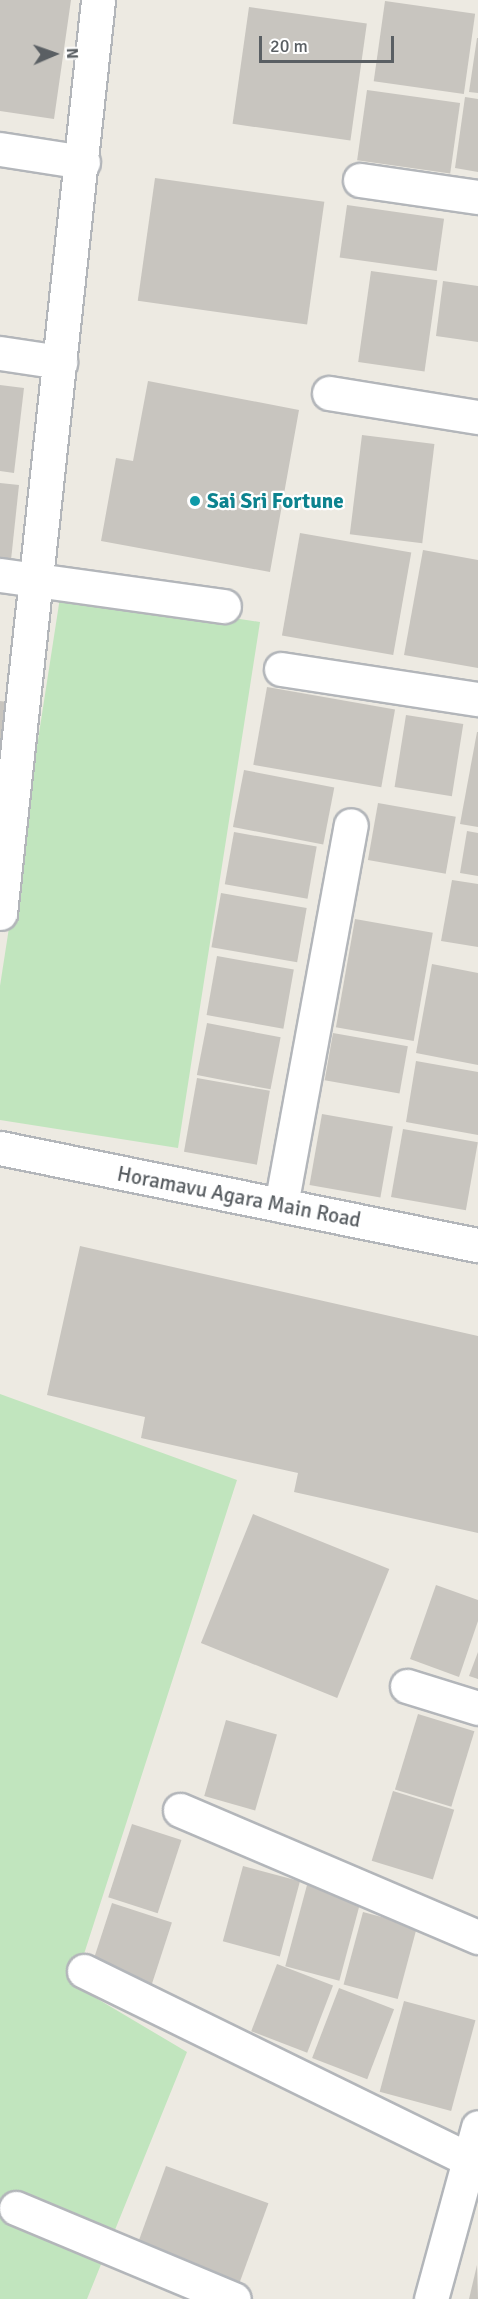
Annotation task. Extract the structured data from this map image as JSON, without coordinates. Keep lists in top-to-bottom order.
{
  "streets": {
    "street": ["Horamavu Agara Main Road"]
  },
  "places": ["Sai Sri Fortune"],
  "scale_bar": "20 m",
  "north": "right"
}
